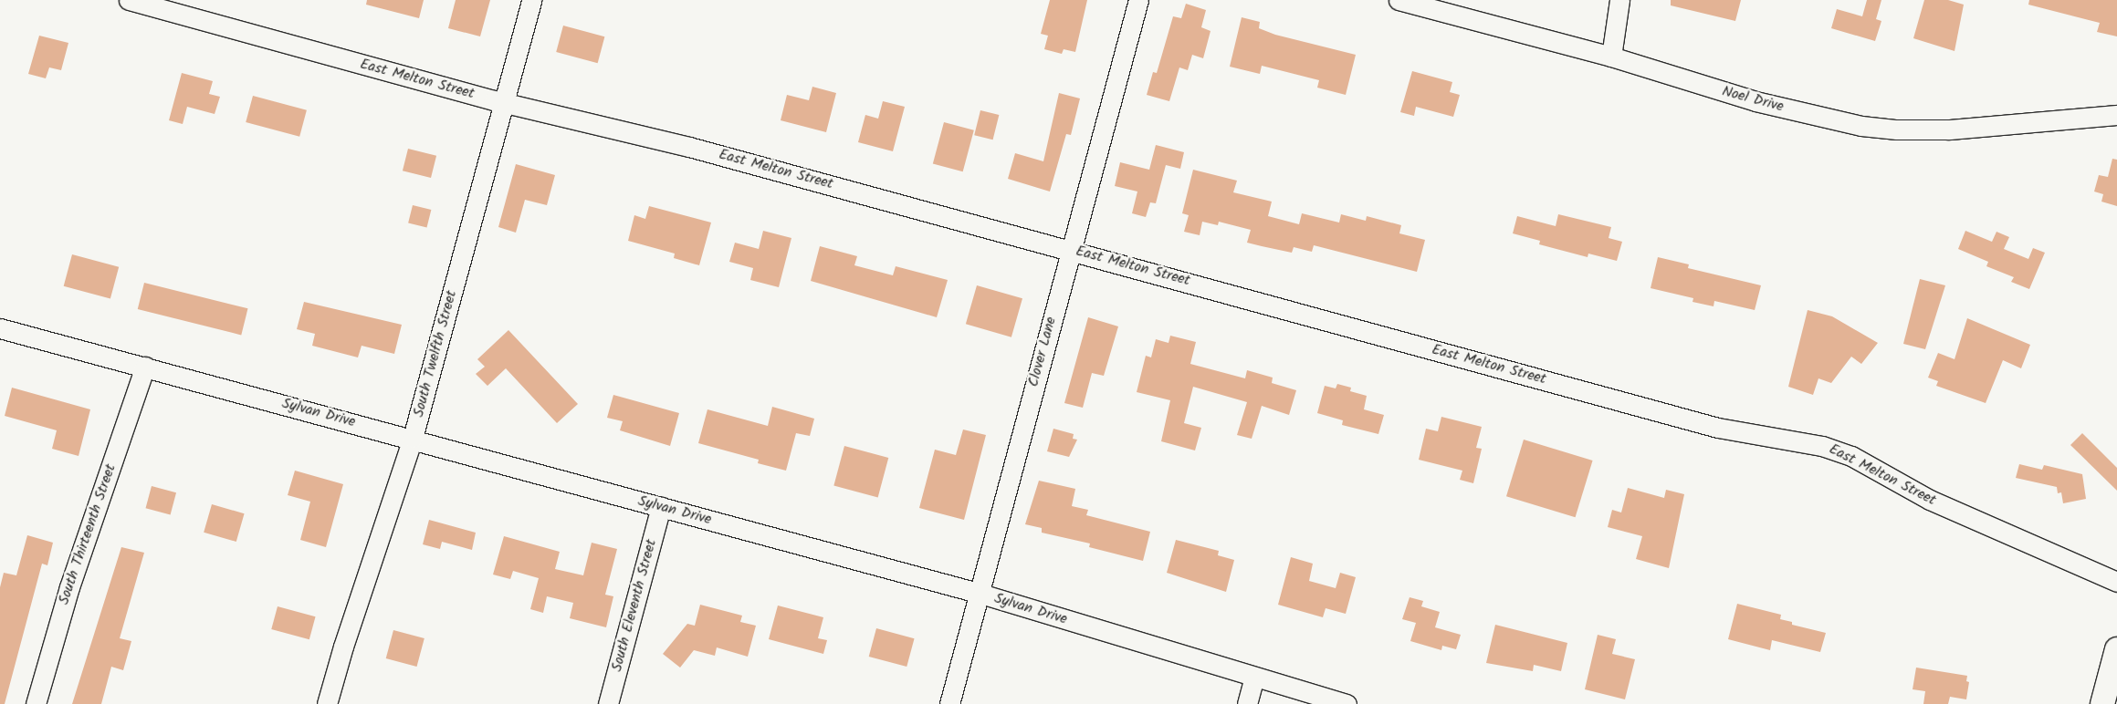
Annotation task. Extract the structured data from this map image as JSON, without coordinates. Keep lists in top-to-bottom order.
{
  "streets": {
    "street": [
      "East Melton Street",
      "Noel Drive",
      "Clover Lane",
      "South Twelfth Street",
      "Sylvan Drive",
      "South Thirteenth Street",
      "South Eleventh Street"
    ]
  },
  "crossings": [
    ["East Melton Street", "Clover Lane"],
    ["East Melton Street", "South Twelfth Street"],
    ["Clover Lane", "Sylvan Drive"],
    ["South Twelfth Street", "Sylvan Drive"],
    ["Sylvan Drive", "South Thirteenth Street"],
    ["Sylvan Drive", "South Eleventh Street"]
  ]
}
